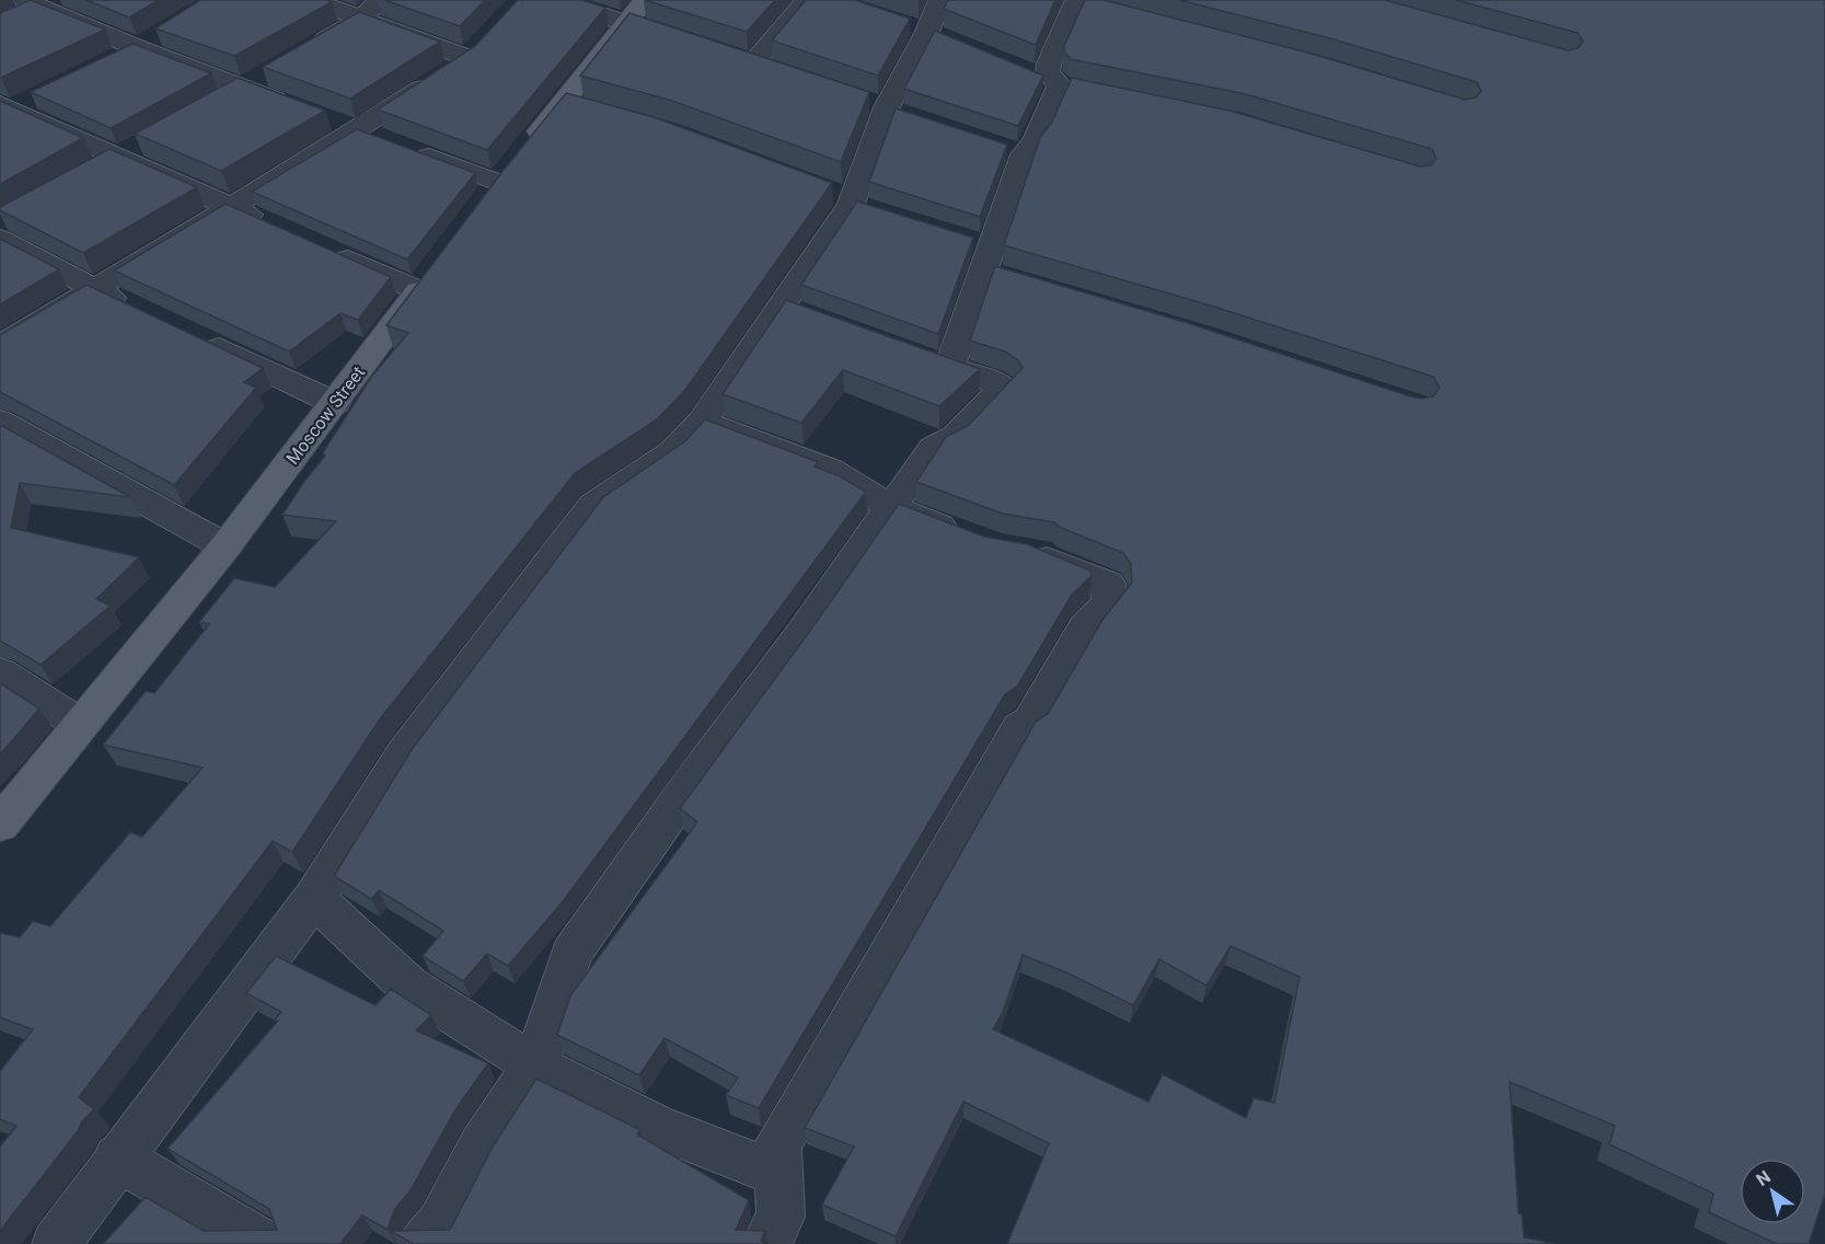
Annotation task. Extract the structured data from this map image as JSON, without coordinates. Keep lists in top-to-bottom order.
{
  "streets": {
    "main road": ["Moscow Street"]
  },
  "north": "top left"
}
